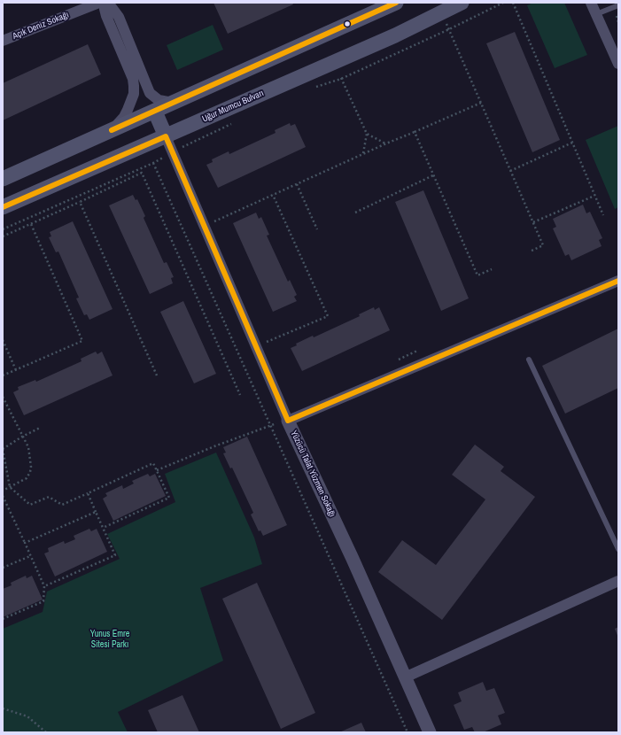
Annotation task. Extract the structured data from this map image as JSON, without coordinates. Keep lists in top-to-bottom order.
{
  "streets": {
    "main road": ["Uğur Mumcu Bulvarı"],
    "street": ["Açık Deniz Sokağı", "Yüzücü Talat Yüzmen Sokağı"]
  },
  "crossings": [
    ["Uğur Mumcu Bulvarı", "Yüzücü Talat Yüzmen Sokağı"]
  ],
  "parks": ["Yunus Emre Sitesi Parkı"]
}
